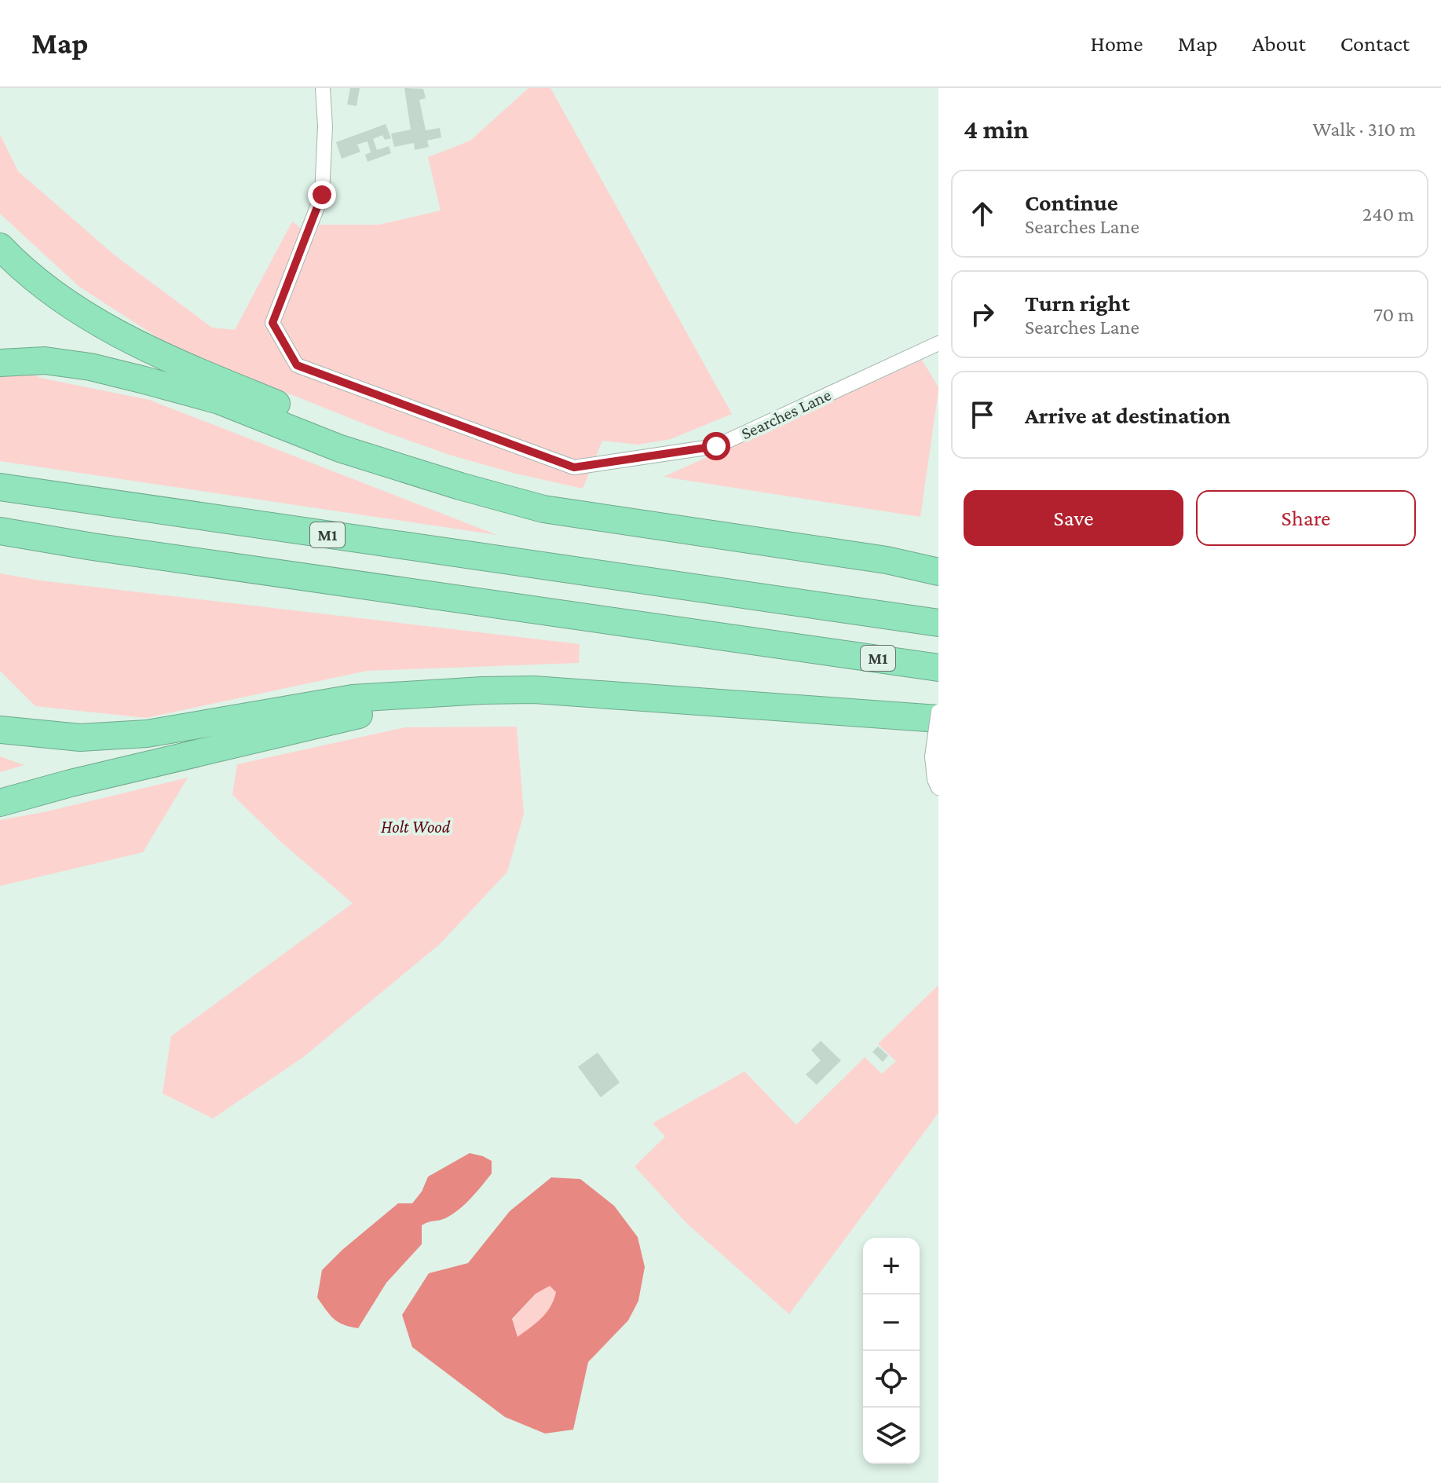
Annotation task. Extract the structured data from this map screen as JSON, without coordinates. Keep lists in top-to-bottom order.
{
  "streets": {
    "highway": ["M1"],
    "street": ["Searches Lane"]
  },
  "parks": ["Holt Wood"],
  "page": {
    "header": "Map",
    "nav": [
      "Home",
      "Map",
      "About",
      "Contact"
    ],
    "heading": ["4 min", "Walk · 310 m"],
    "list": [
      ["Continue", "Searches Lane", "240 m"],
      ["Turn right", "Searches Lane", "70 m"],
      "Arrive at destination"
    ],
    "buttons": ["Save", "Share"],
    "map_buttons": ["+", "−"]
  }
}
